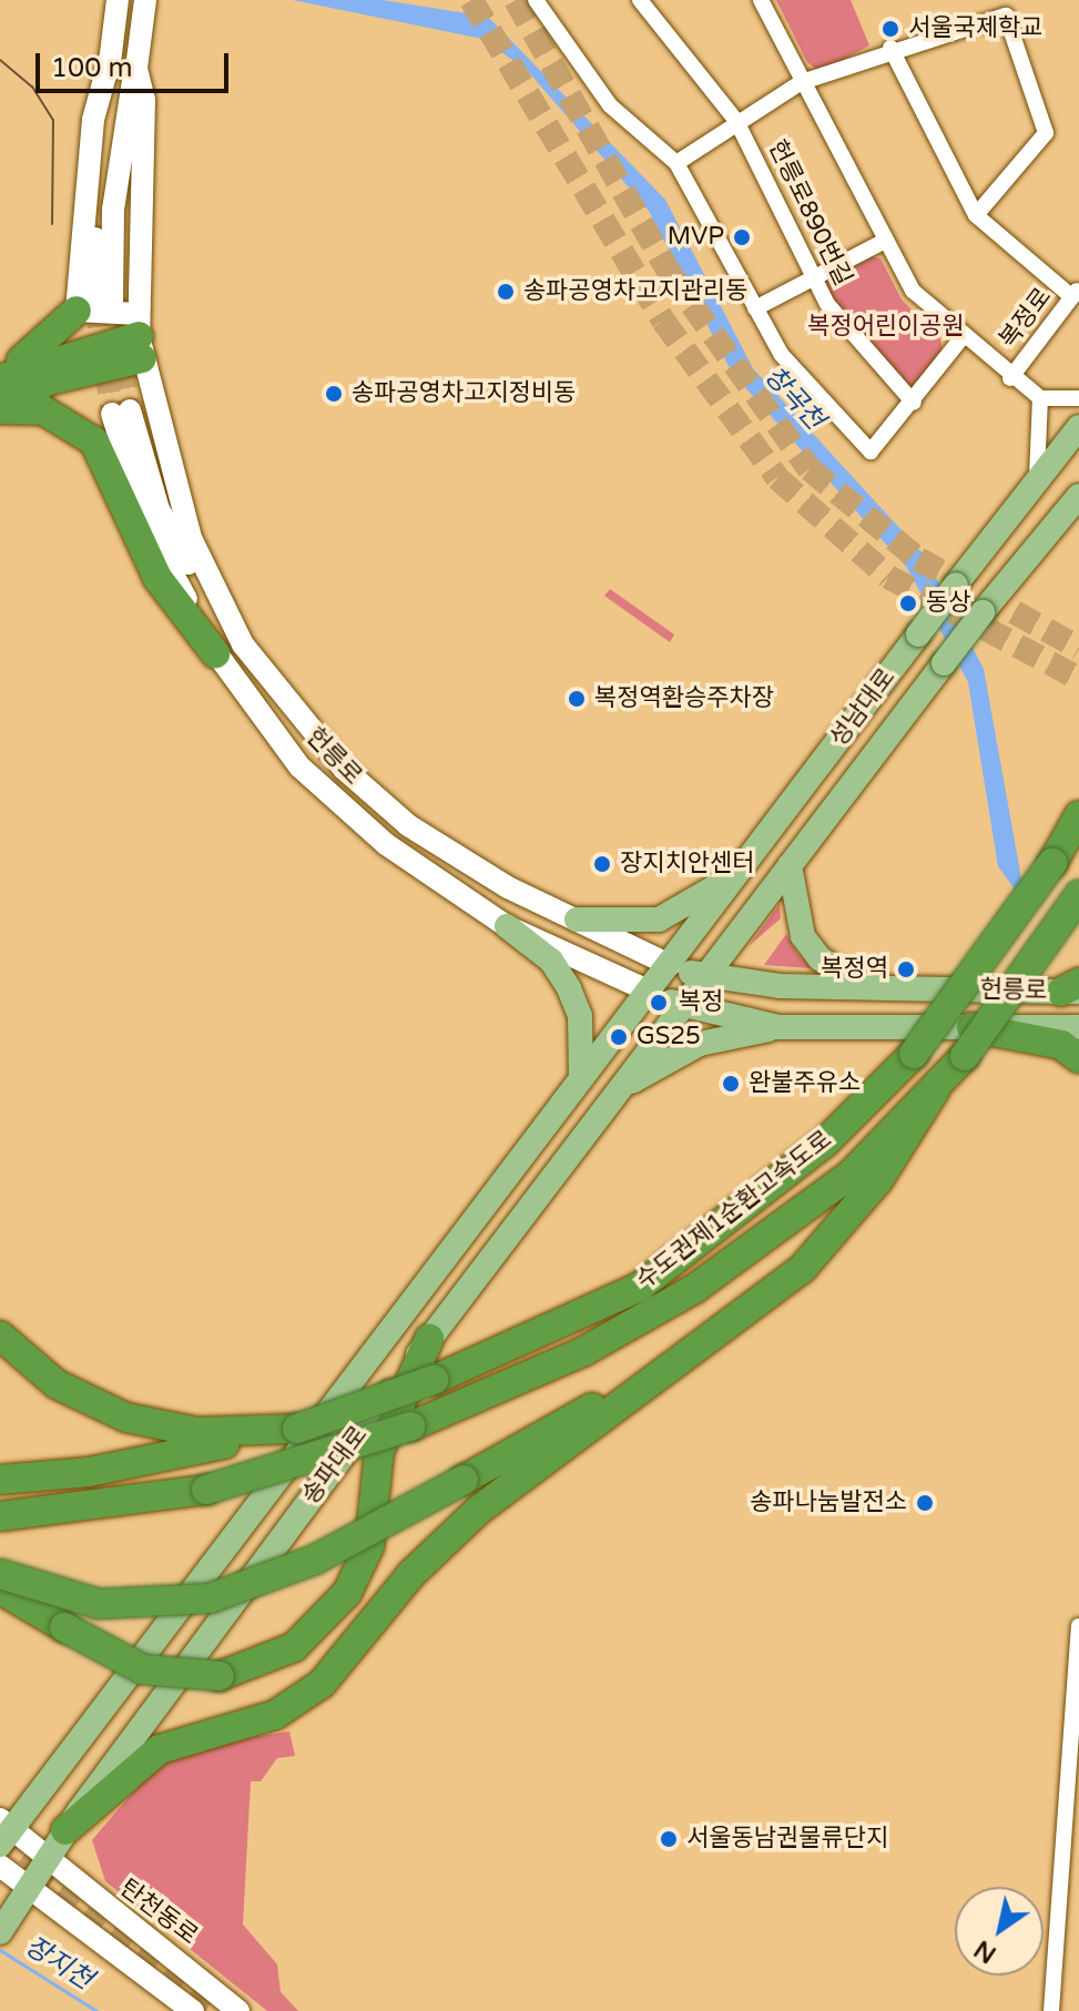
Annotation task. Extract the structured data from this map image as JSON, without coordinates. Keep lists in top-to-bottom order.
{
  "streets": {
    "highway": ["수도권제1순환고속도로"],
    "main road": [
      "성남대로",
      "헌릉로",
      "송파대로",
      "탄천동로"
    ],
    "street": ["헌릉로890번길", "복정로"]
  },
  "crossings": [
    ["성남대로", "헌릉로"],
    ["성남대로", "송파대로"],
    ["헌릉로", "송파대로"],
    ["송파대로", "탄천동로"]
  ],
  "water": ["창곡천", "장지천"],
  "parks": ["복정어린이공원"],
  "places": [
    "서울국제학교",
    "MVP",
    "송파공영차고지관리동",
    "송파공영차고지정비동",
    "동상",
    "복정역환승주차장",
    "장지치안센터",
    "복정역",
    "복정",
    "GS25",
    "완불주유소",
    "송파나눔발전소",
    "서울동남권물류단지"
  ],
  "scale_bar": "100 m",
  "north": "bottom left"
}
